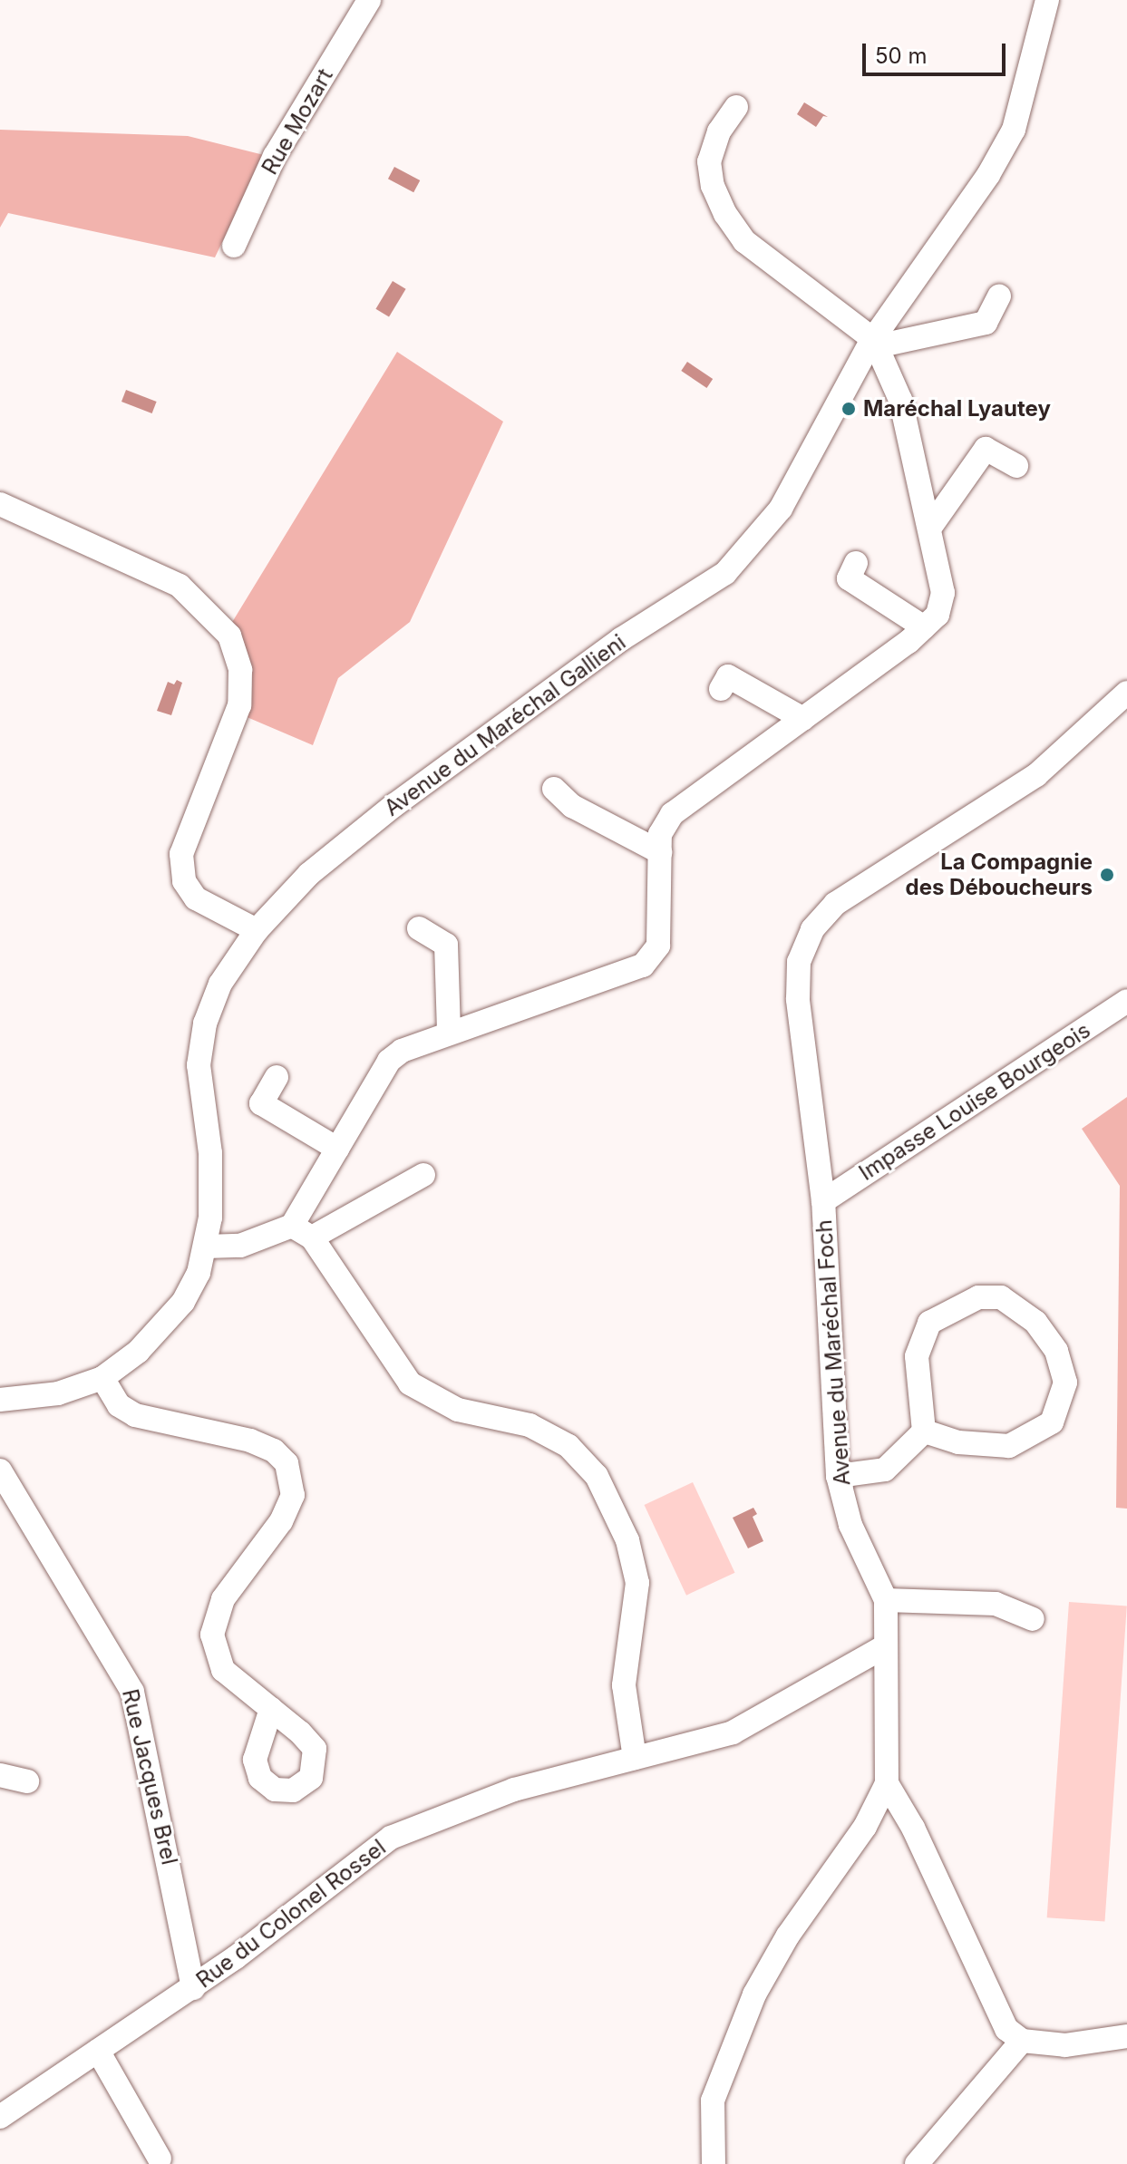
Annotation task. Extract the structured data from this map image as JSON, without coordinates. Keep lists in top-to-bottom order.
{
  "streets": {
    "street": [
      "Rue Mozart",
      "Avenue du Maréchal Gallieni",
      "Impasse Louise Bourgeois",
      "Avenue du Maréchal Foch",
      "Rue Jacques Brel",
      "Rue du Colonel Rossel"
    ]
  },
  "crossings": [
    ["Impasse Louise Bourgeois", "Avenue du Maréchal Foch"],
    ["Avenue du Maréchal Foch", "Rue du Colonel Rossel"],
    ["Rue Jacques Brel", "Rue du Colonel Rossel"]
  ],
  "places": ["Maréchal Lyautey", "La Compagnie des Déboucheurs"],
  "scale_bar": "50 m"
}
